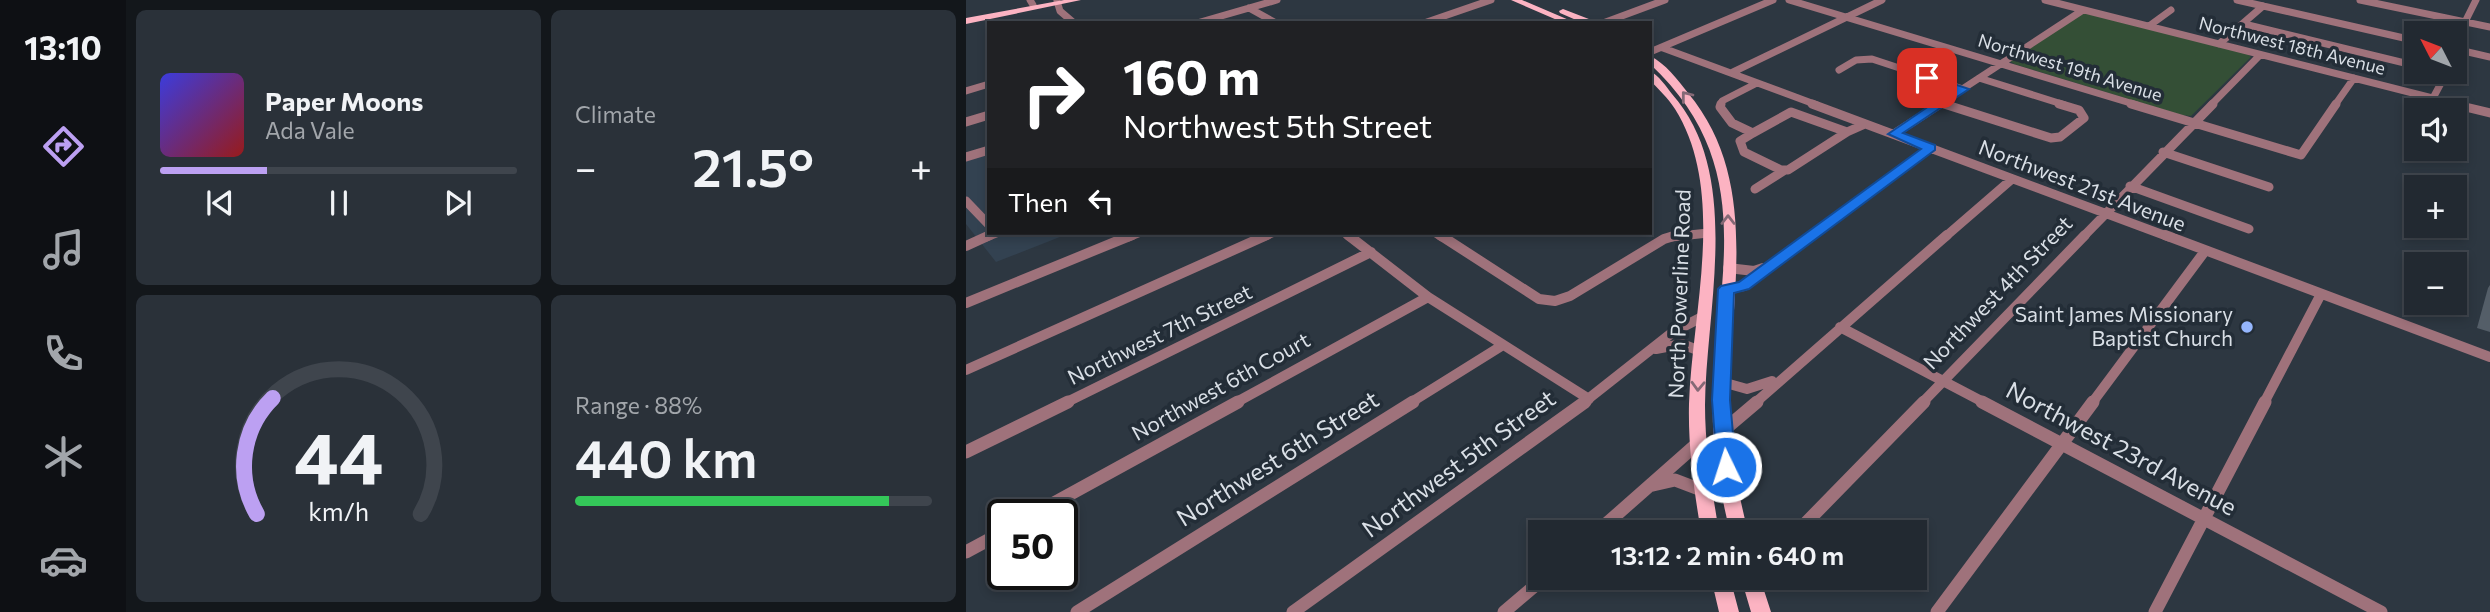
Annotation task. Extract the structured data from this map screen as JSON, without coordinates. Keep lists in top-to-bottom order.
{
  "streets": {
    "main road": ["North Powerline Road"],
    "street": [
      "Northwest 18th Avenue",
      "Northwest 19th Avenue",
      "Northwest 21st Avenue",
      "Northwest 4th Street",
      "Northwest 7th Street",
      "Northwest 6th Court",
      "Northwest 23rd Avenue",
      "Northwest 6th Street",
      "Northwest 5th Street"
    ]
  },
  "crossings": [
    ["Northwest 18th Avenue", "Northwest 19th Avenue"],
    ["Northwest 18th Avenue", "Northwest 4th Street"],
    ["Northwest 19th Avenue", "Northwest 4th Street"],
    ["Northwest 21st Avenue", "Northwest 4th Street"],
    ["Northwest 4th Street", "Northwest 23rd Avenue"],
    ["North Powerline Road", "Northwest 5th Street"]
  ],
  "places": ["Saint James Missionary Baptist Church"],
  "north": "top left",
  "page": {
    "tabs": "13:10",
    "tile": [
      "Climate",
      ["Range · 88%", "440 km"]
    ],
    "map_buttons": ["+", "−"],
    "turn": ["160 m", "Northwest 5th Street"],
    "song": ["Paper Moons", "Ada Vale"],
    "heat": ["−", "21.5°", "+"],
    "then": "Then",
    "limit": "50",
    "trip": "13:12 · 2 min · 640 m",
    "gauge": ["44", "km/h"]
  }
}
